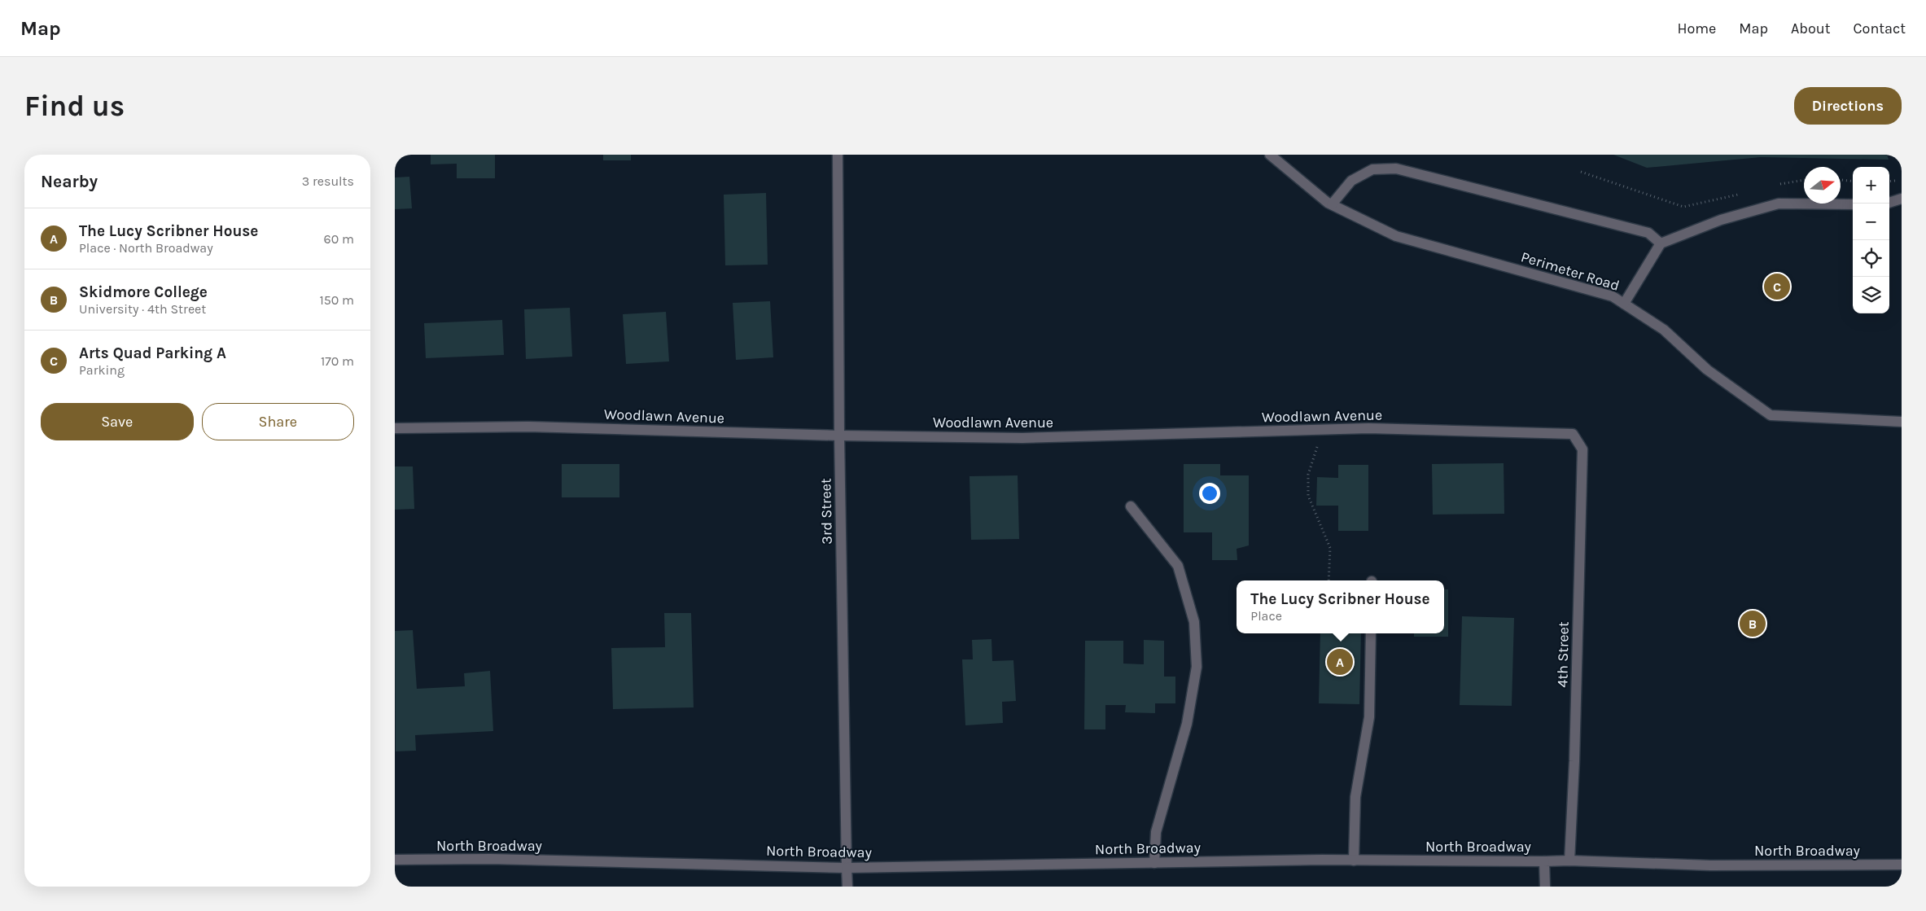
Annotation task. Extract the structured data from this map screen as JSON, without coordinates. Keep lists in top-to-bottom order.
{
  "streets": {
    "street": [
      "Perimeter Road",
      "Woodlawn Avenue",
      "3rd Street",
      "4th Street",
      "North Broadway"
    ]
  },
  "crossings": [
    ["Woodlawn Avenue", "3rd Street"],
    ["Woodlawn Avenue", "4th Street"],
    ["3rd Street", "North Broadway"],
    ["4th Street", "North Broadway"]
  ],
  "north": "right",
  "page": {
    "header": "Map",
    "nav": [
      "Home",
      "Map",
      "About",
      "Contact"
    ],
    "buttons": [
      "Directions",
      ["Save", "Share"]
    ],
    "title": "Find us",
    "heading": ["Nearby", "3 results"],
    "map_buttons": ["+", "−"],
    "list": [
      {
        "mark": "A",
        "name": "The Lucy Scribner House",
        "note": "Place · North Broadway",
        "value": "60 m"
      },
      {
        "mark": "B",
        "name": "Skidmore College",
        "note": "University · 4th Street",
        "value": "150 m"
      },
      {
        "mark": "C",
        "name": "Arts Quad Parking A",
        "note": "Parking",
        "value": "170 m"
      }
    ],
    "pins": ["C", "B", "A"],
    "popup": ["The Lucy Scribner House", "Place"]
  }
}
